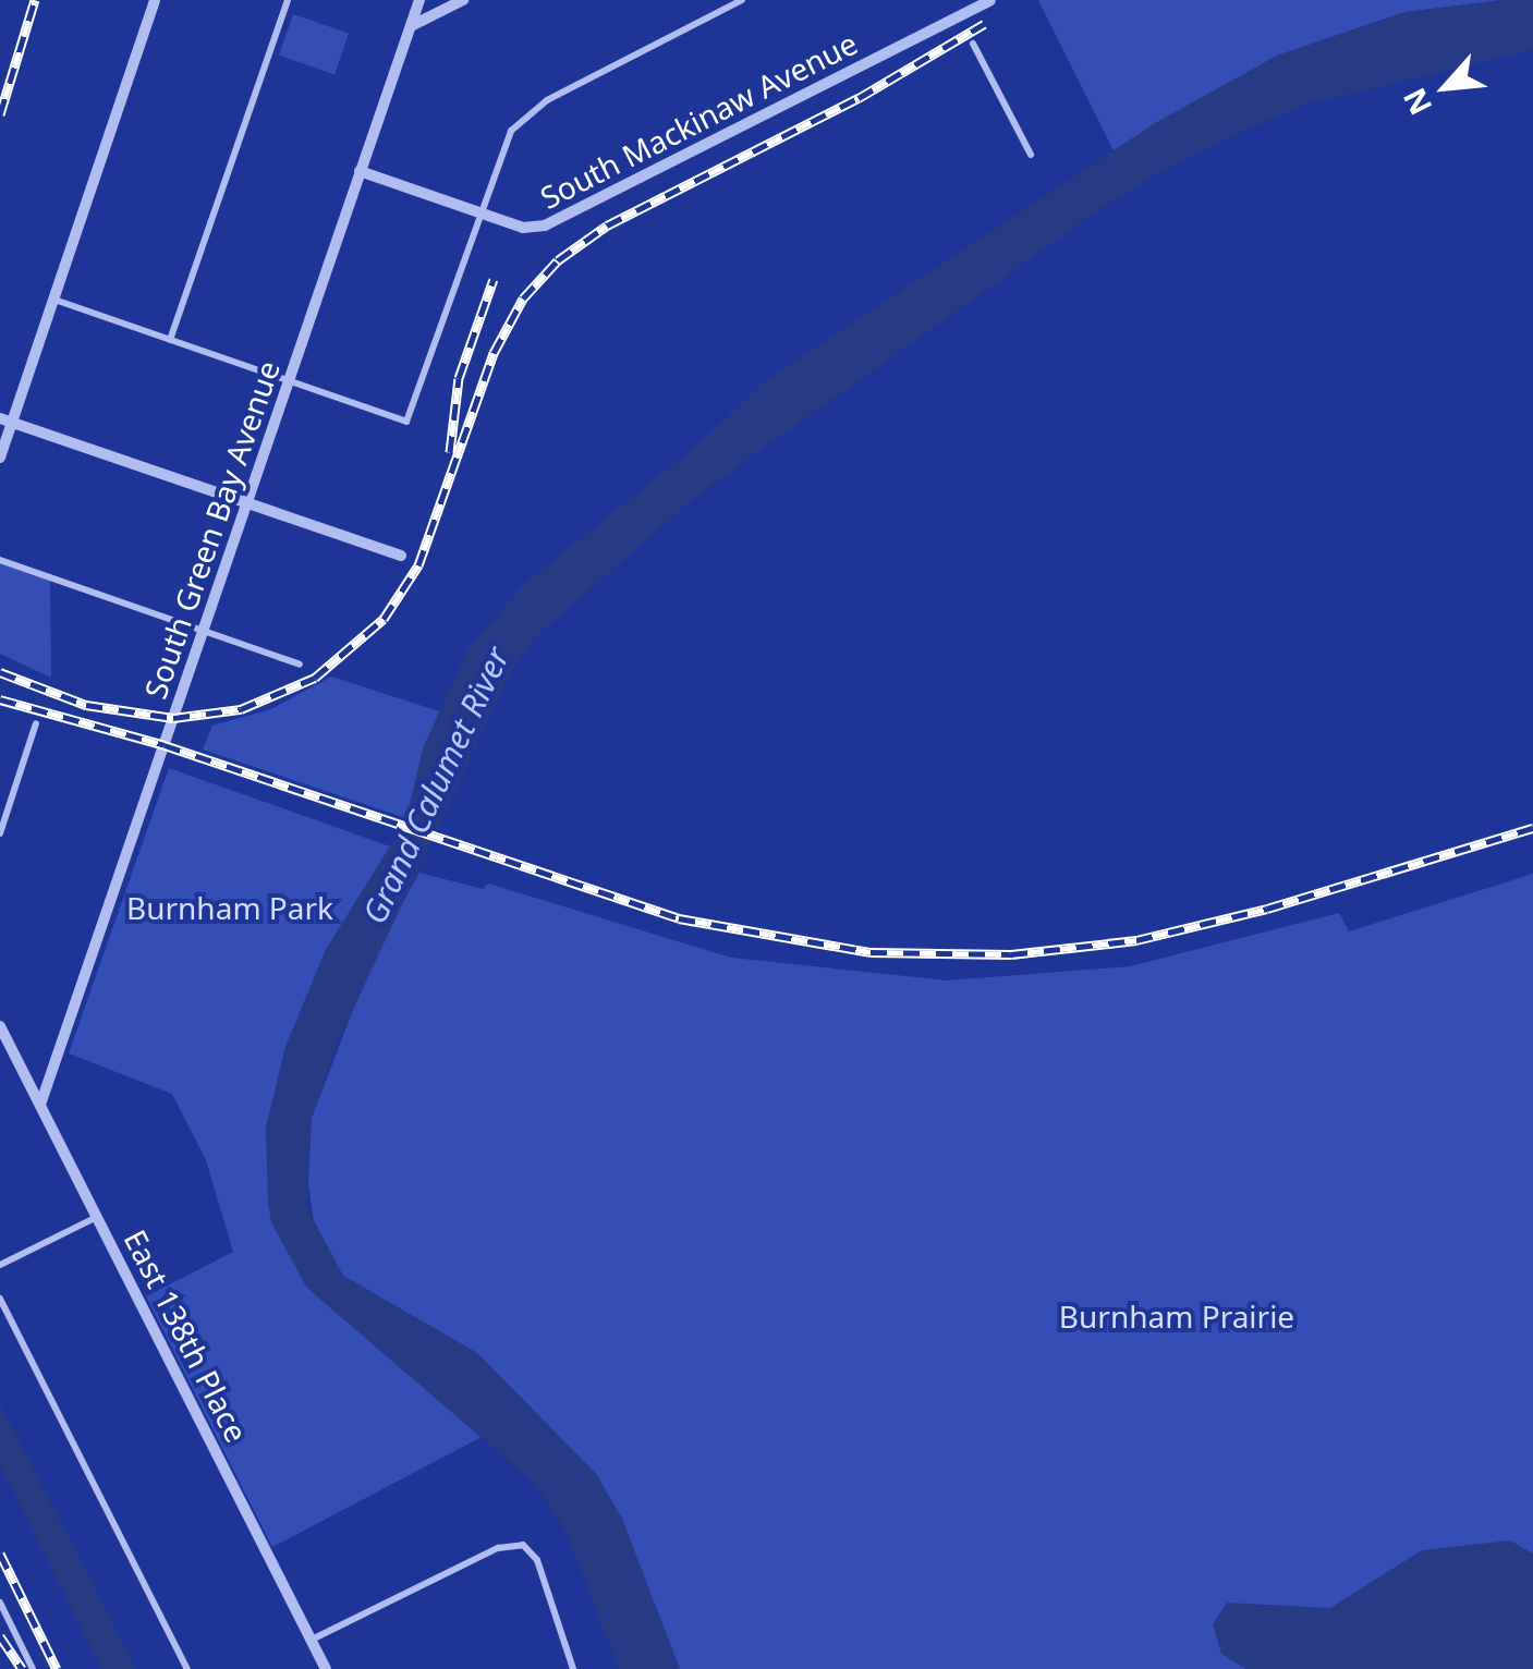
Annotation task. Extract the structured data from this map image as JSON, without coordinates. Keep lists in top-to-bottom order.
{
  "streets": {
    "street": ["South Mackinaw Avenue", "South Green Bay Avenue", "East 138th Place"]
  },
  "crossings": [
    ["South Mackinaw Avenue", "South Green Bay Avenue"],
    ["South Green Bay Avenue", "East 138th Place"]
  ],
  "water": ["Grand Calumet River"],
  "parks": ["Burnham Park", "Burnham Prairie"],
  "north": "bottom left"
}
